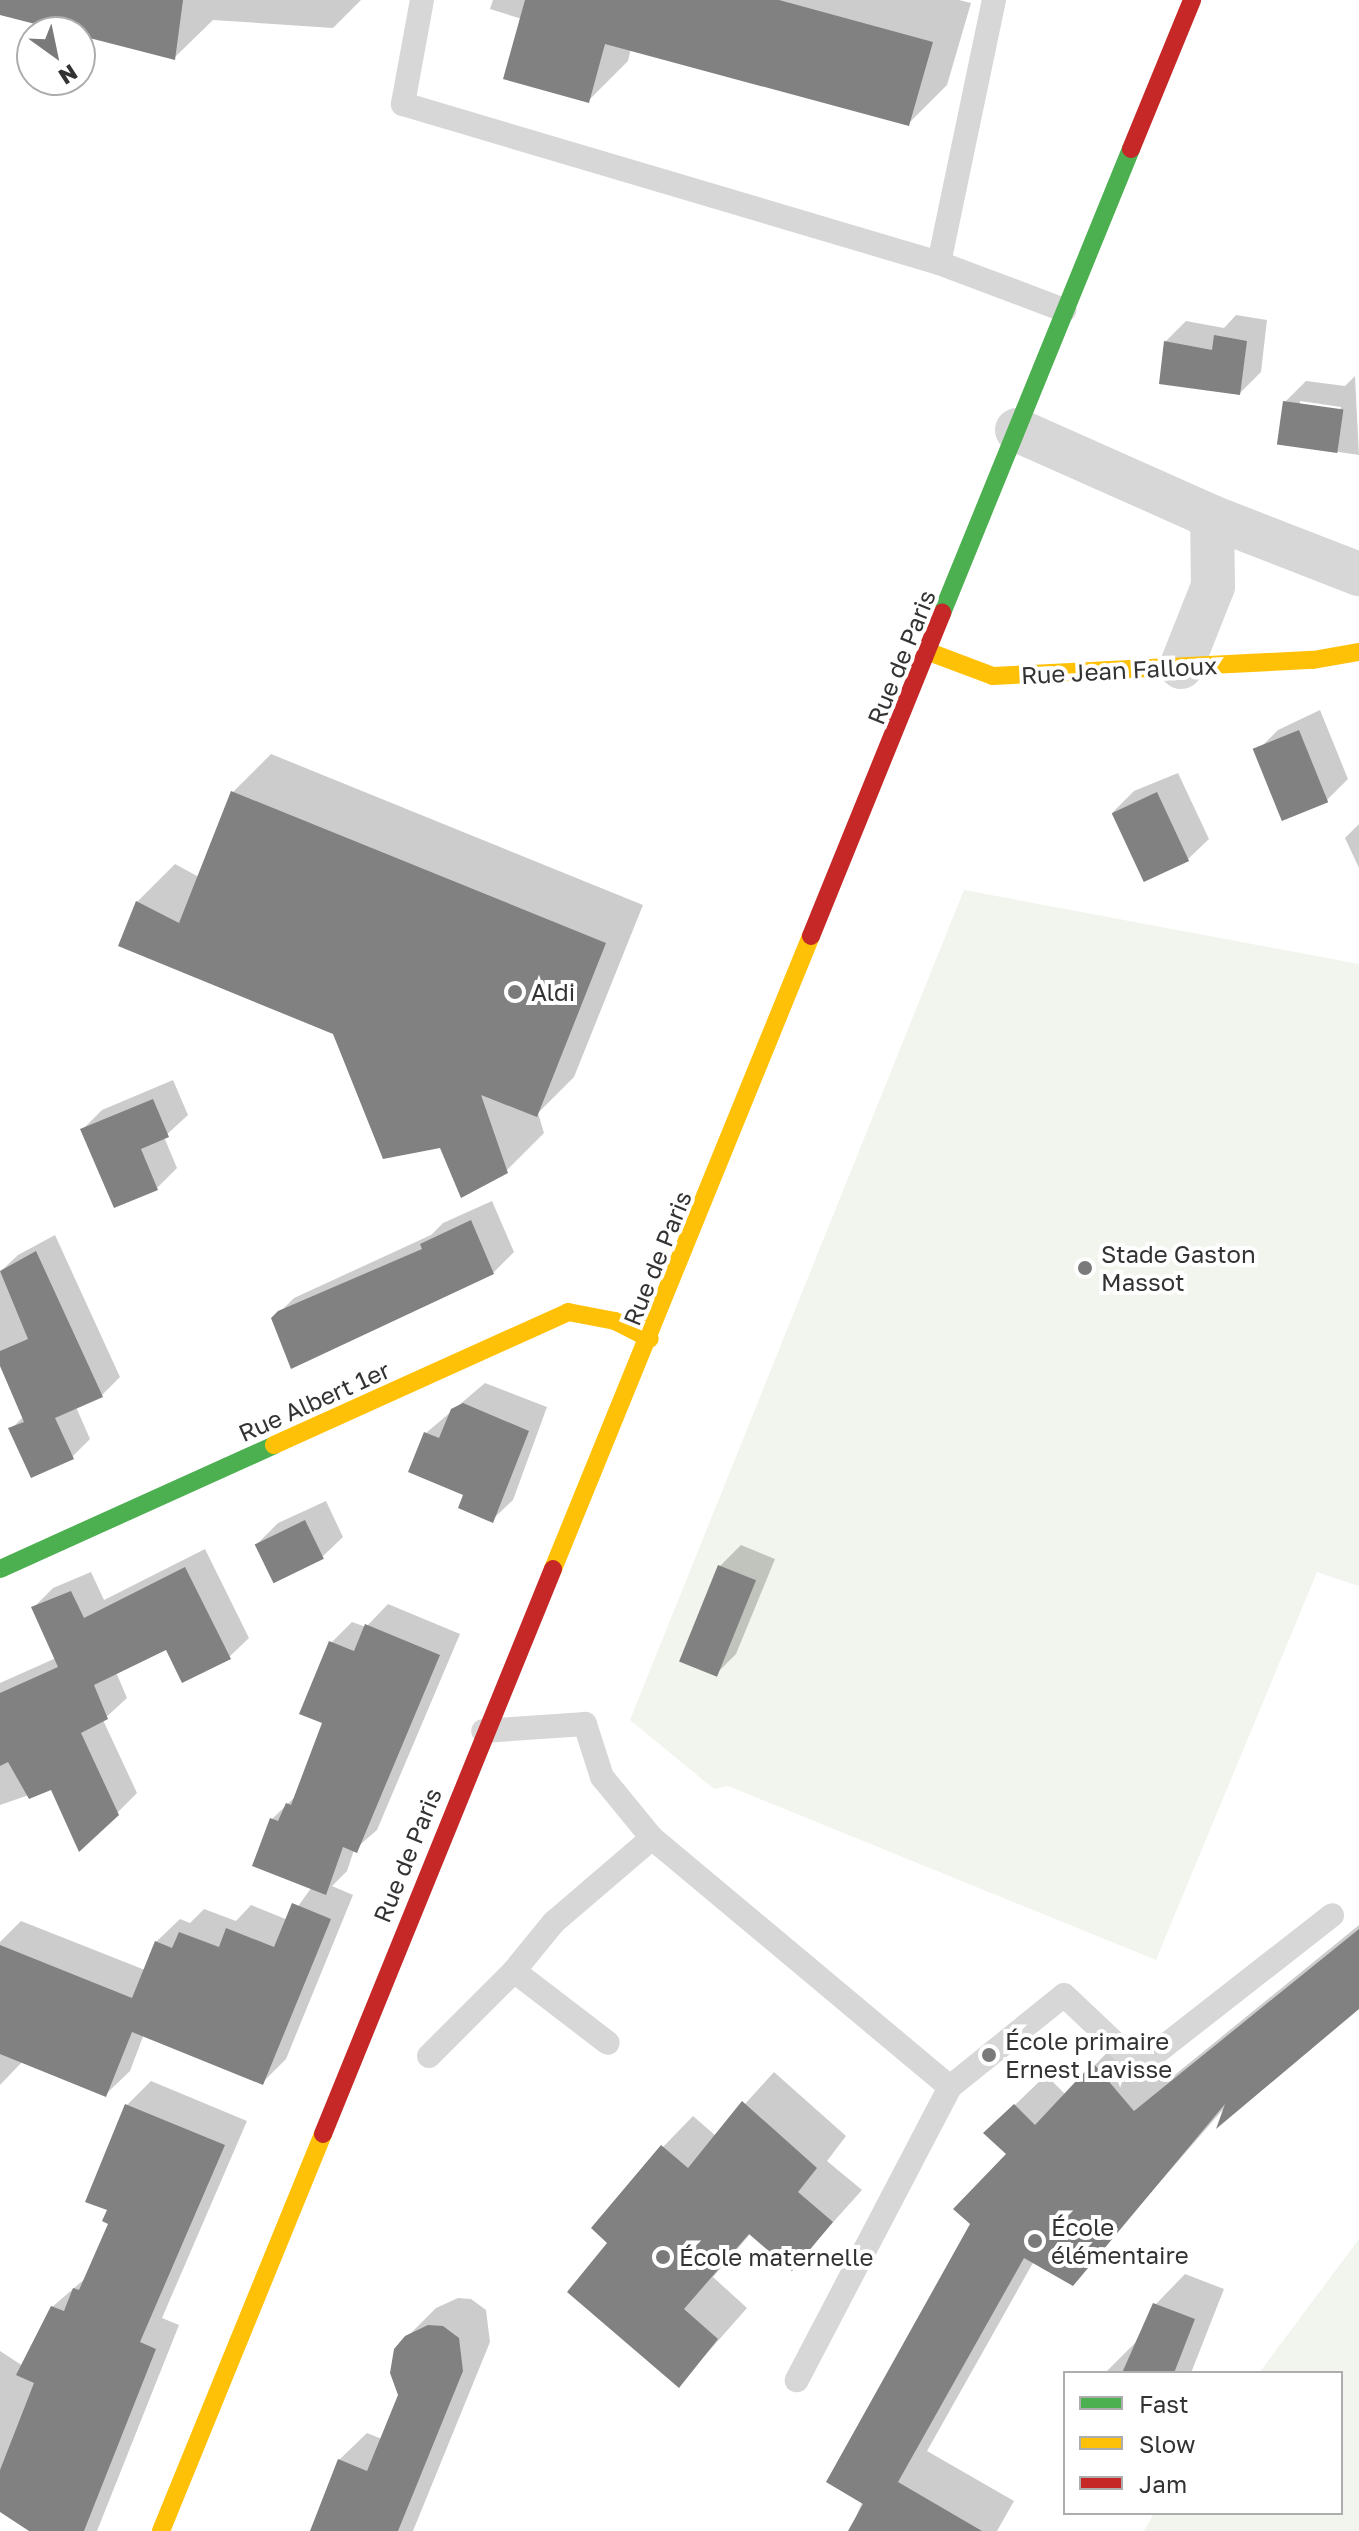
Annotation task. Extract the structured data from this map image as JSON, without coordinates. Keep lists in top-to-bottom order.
{
  "streets": {
    "main road": ["Rue de Paris", "Rue Jean Falloux", "Rue Albert 1er"]
  },
  "crossings": [
    ["Rue de Paris", "Rue Jean Falloux"],
    ["Rue de Paris", "Rue Albert 1er"]
  ],
  "places": [
    "Aldi",
    "Stade Gaston Massot",
    "École primaire Ernest Lavisse",
    "École élémentaire",
    "École maternelle"
  ],
  "legend": ["Fast", "Slow", "Jam"],
  "north": "bottom right"
}
